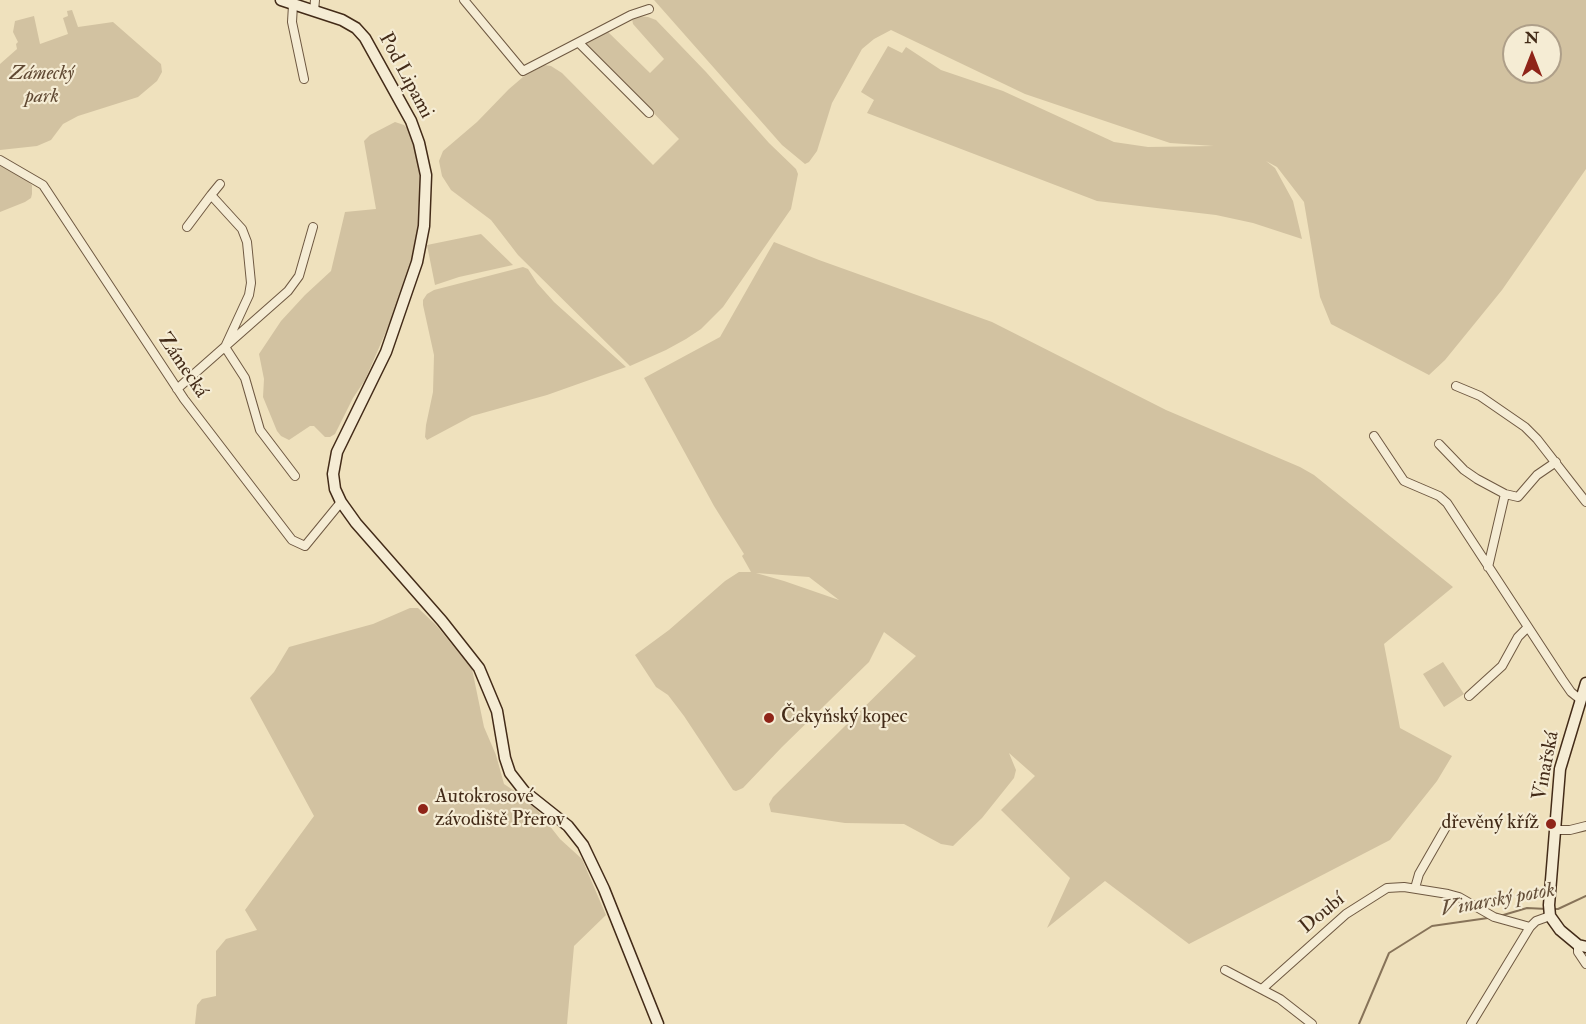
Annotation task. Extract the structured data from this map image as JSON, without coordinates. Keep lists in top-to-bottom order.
{
  "streets": {
    "main road": ["Pod Lipami", "Vinařská"],
    "street": ["Zámecká", "Doubí"]
  },
  "crossings": [
    ["Pod Lipami", "Zámecká"]
  ],
  "water": ["Vinarský potok"],
  "parks": ["Zámecký park"],
  "places": ["Čekyňský kopec", "Autokrosové závodiště Přerov", "dřevěný kříž"],
  "north": "top"
}
